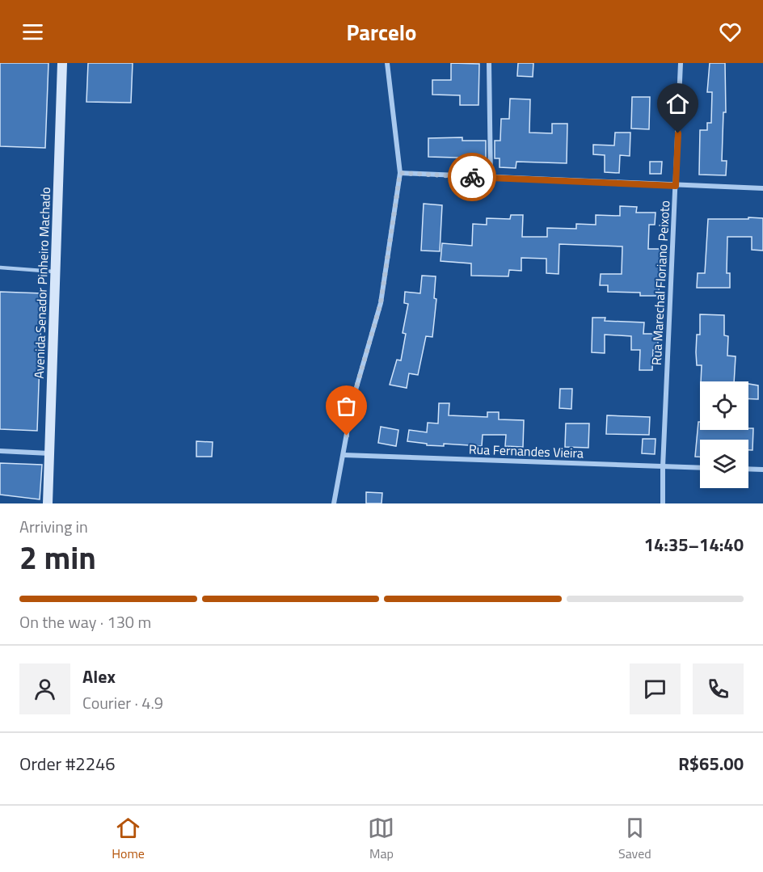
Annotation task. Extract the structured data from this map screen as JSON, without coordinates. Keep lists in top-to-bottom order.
{
  "streets": {
    "main road": ["Avenida Senador Pinheiro Machado"],
    "street": ["Rua Marechal Floriano Peixoto", "Rua Fernandes Vieira"]
  },
  "crossings": [
    ["Rua Marechal Floriano Peixoto", "Rua Fernandes Vieira"]
  ],
  "page": {
    "header": "Parcelo",
    "heading": ["2 min", "Arriving in", "14:35–14:40"],
    "panel": [
      "Alex",
      "Courier · 4.9",
      "Order #2246",
      "R$65.00"
    ],
    "bar": "On the way · 130 m",
    "tabs": ["Home", "Map", "Saved"]
  }
}
